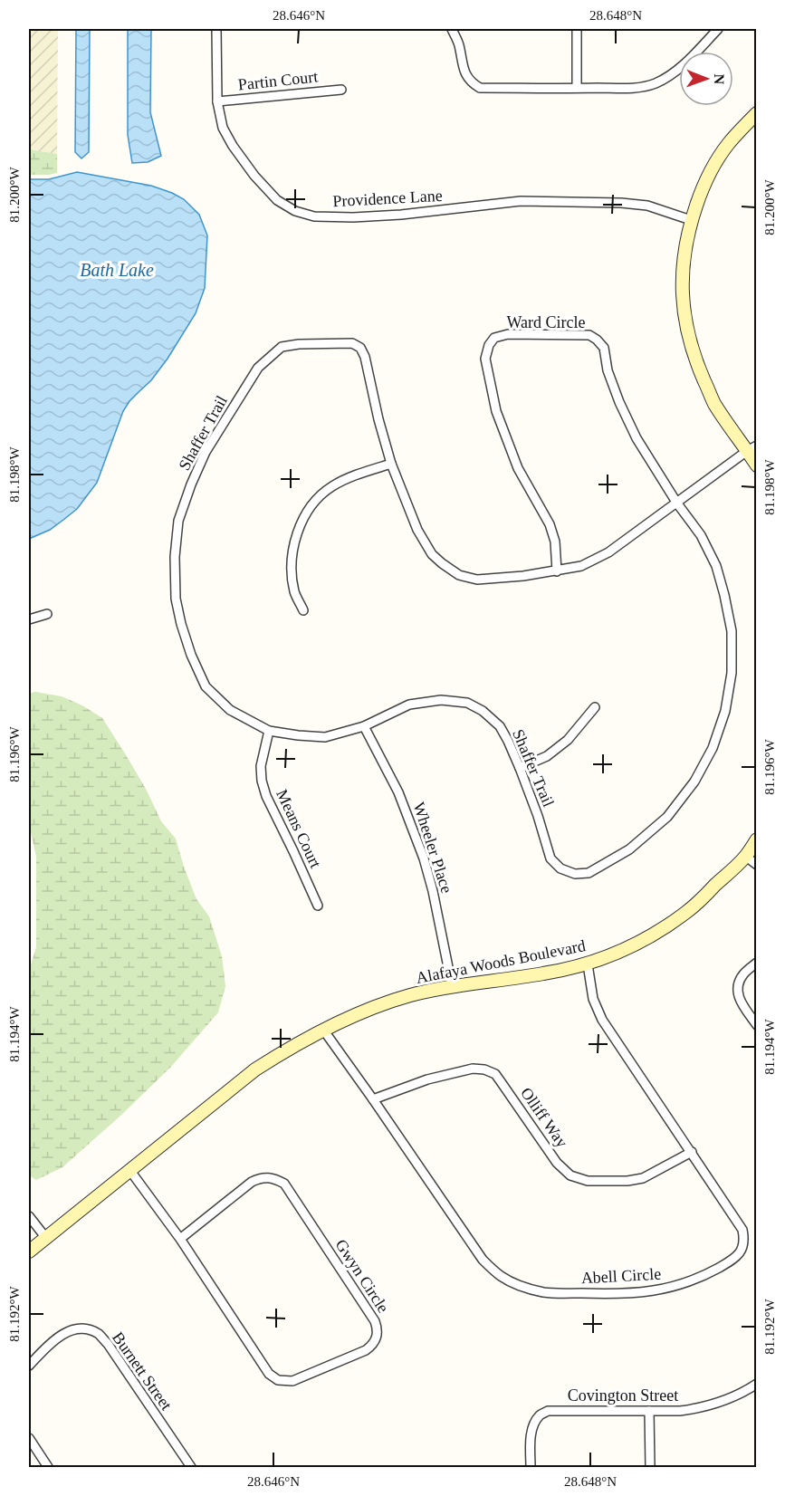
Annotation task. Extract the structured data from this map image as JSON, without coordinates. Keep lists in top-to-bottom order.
{
  "streets": {
    "street": [
      "Partin Court",
      "Providence Lane",
      "Ward Circle",
      "Shaffer Trail",
      "Means Court",
      "Wheeler Place",
      "Alafaya Woods Boulevard",
      "Olliff Way",
      "Gwyn Circle",
      "Abell Circle",
      "Burnett Street",
      "Covington Street"
    ]
  },
  "crossings": [
    ["Partin Court", "Providence Lane"],
    ["Ward Circle", "Shaffer Trail"],
    ["Shaffer Trail", "Means Court"],
    ["Shaffer Trail", "Wheeler Place"],
    ["Wheeler Place", "Alafaya Woods Boulevard"],
    ["Alafaya Woods Boulevard", "Gwyn Circle"],
    ["Alafaya Woods Boulevard", "Abell Circle"],
    ["Olliff Way", "Abell Circle"]
  ],
  "water": ["Bath Lake"],
  "north": "right",
  "coordinates": [
    "28.646°N",
    "28.648°N",
    "81.200°W",
    "81.198°W",
    "81.196°W",
    "81.194°W",
    "81.192°W"
  ]
}
